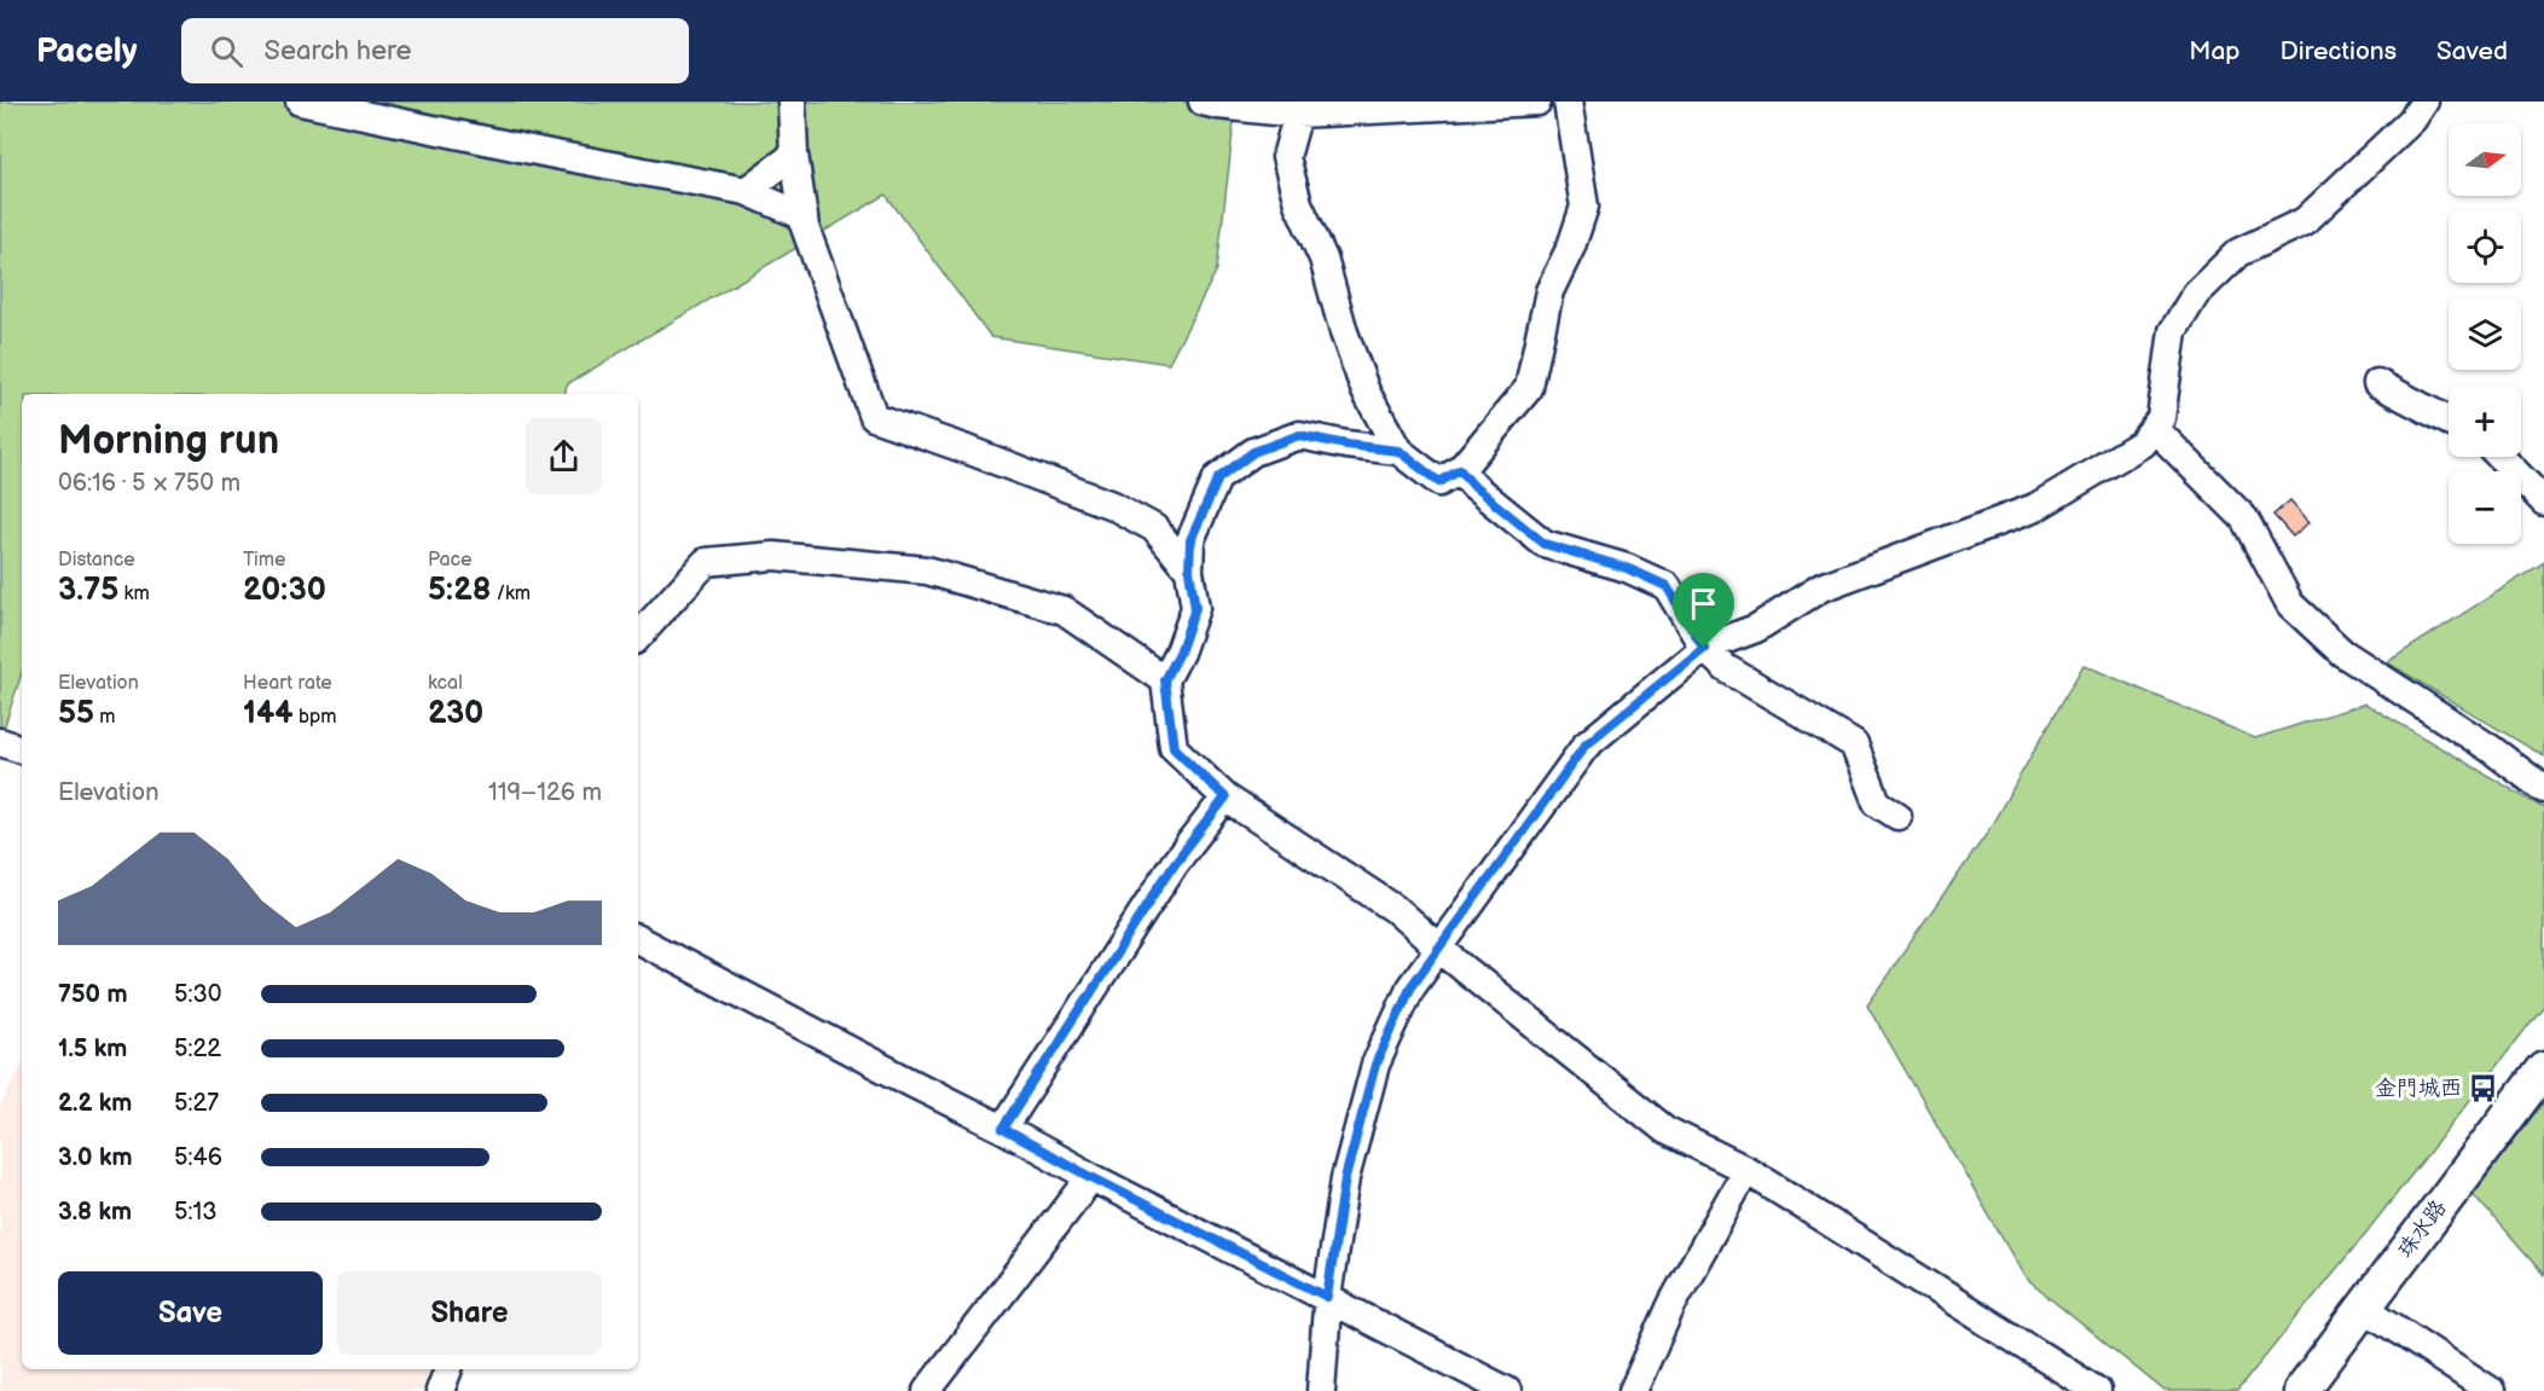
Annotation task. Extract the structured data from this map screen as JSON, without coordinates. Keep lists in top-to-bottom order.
{
  "streets": {
    "main road": ["珠水路"]
  },
  "places": {
    "bus stop": ["金門城西"]
  },
  "north": "right",
  "page": {
    "header": "Pacely",
    "search": "Search here",
    "nav": ["Map", "Directions", "Saved"],
    "map_buttons": ["+", "−"],
    "heading": ["Morning run", "06:16 · 5 × 750 m"],
    "stats": [
      ["Distance", "3.75 km"],
      ["Time", "20:30"],
      ["Pace", "5:28 /km"],
      ["Elevation", "55 m"],
      ["Heart rate", "144 bpm"],
      ["kcal", "230"]
    ],
    "chart": ["Elevation", "119–126 m"],
    "list": [
      {
        "name": "750 m",
        "note": "5:30"
      },
      {
        "name": "1.5 km",
        "note": "5:22"
      },
      {
        "name": "2.2 km",
        "note": "5:27"
      },
      {
        "name": "3.0 km",
        "note": "5:46"
      },
      {
        "name": "3.8 km",
        "note": "5:13"
      }
    ],
    "buttons": ["Save", "Share"]
  }
}
